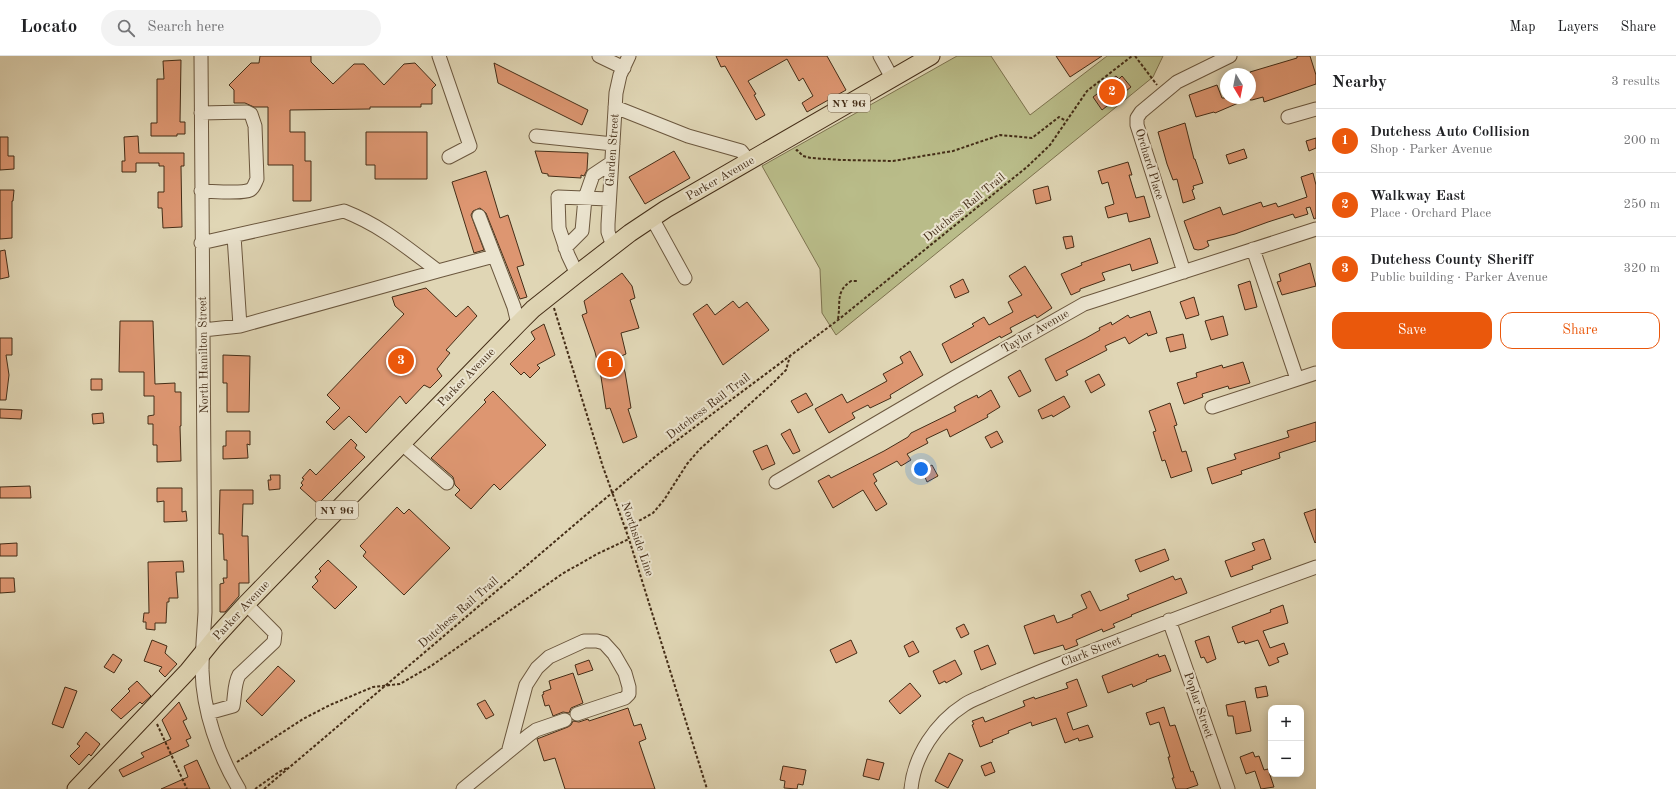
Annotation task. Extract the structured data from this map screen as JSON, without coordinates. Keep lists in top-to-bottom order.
{
  "streets": {
    "main road": ["NY 9G", "Parker Avenue"],
    "street": [
      "Garden Street",
      "Orchard Place",
      "Taylor Avenue",
      "North Hamilton Street",
      "Clark Street",
      "Poplar Street"
    ],
    "path": ["Dutchess Rail Trail", "Northside Line"]
  },
  "crossings": [
    ["Garden Street", "Parker Avenue"],
    ["Orchard Place", "Taylor Avenue"],
    ["Parker Avenue", "North Hamilton Street"],
    ["Parker Avenue", "Northside Line"],
    ["Clark Street", "Poplar Street"]
  ],
  "north": "bottom",
  "page": {
    "header": "Locato",
    "search": "Search here",
    "nav": ["Map", "Layers", "Share"],
    "heading": ["Nearby", "3 results"],
    "pins": ["2", "3", "1"],
    "list": [
      {
        "mark": "1",
        "name": "Dutchess Auto Collision",
        "note": "Shop · Parker Avenue",
        "value": "200 m"
      },
      {
        "mark": "2",
        "name": "Walkway East",
        "note": "Place · Orchard Place",
        "value": "250 m"
      },
      {
        "mark": "3",
        "name": "Dutchess County Sheriff",
        "note": "Public building · Parker Avenue",
        "value": "320 m"
      }
    ],
    "buttons": ["Save", "Share"],
    "map_buttons": ["+", "−"]
  }
}
